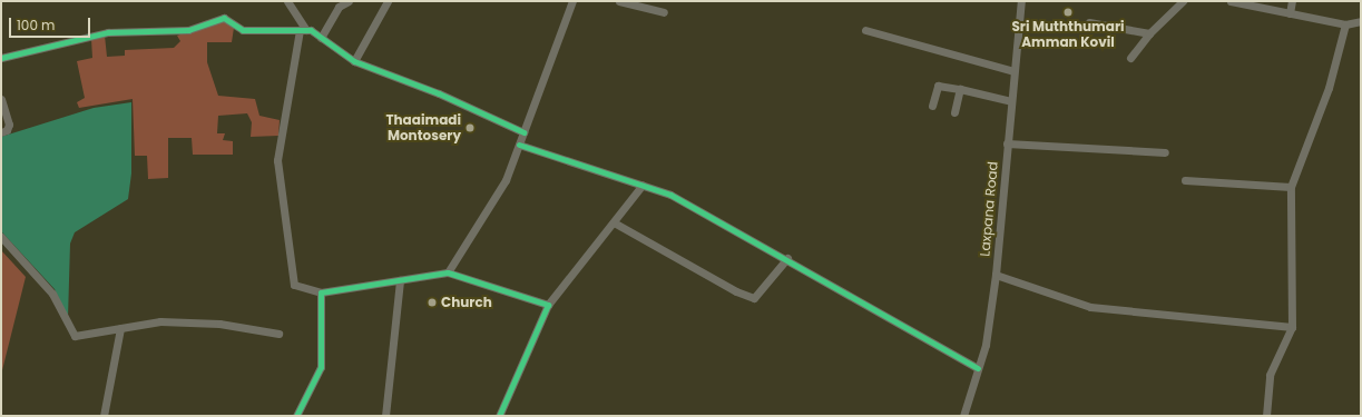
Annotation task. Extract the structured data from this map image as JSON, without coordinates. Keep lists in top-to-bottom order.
{
  "streets": {
    "street": ["Laxpana Road"]
  },
  "places": ["Sri Muththumari Amman Kovil", "Thaaimadi Montosery", "Church"],
  "scale_bar": "100 m"
}
